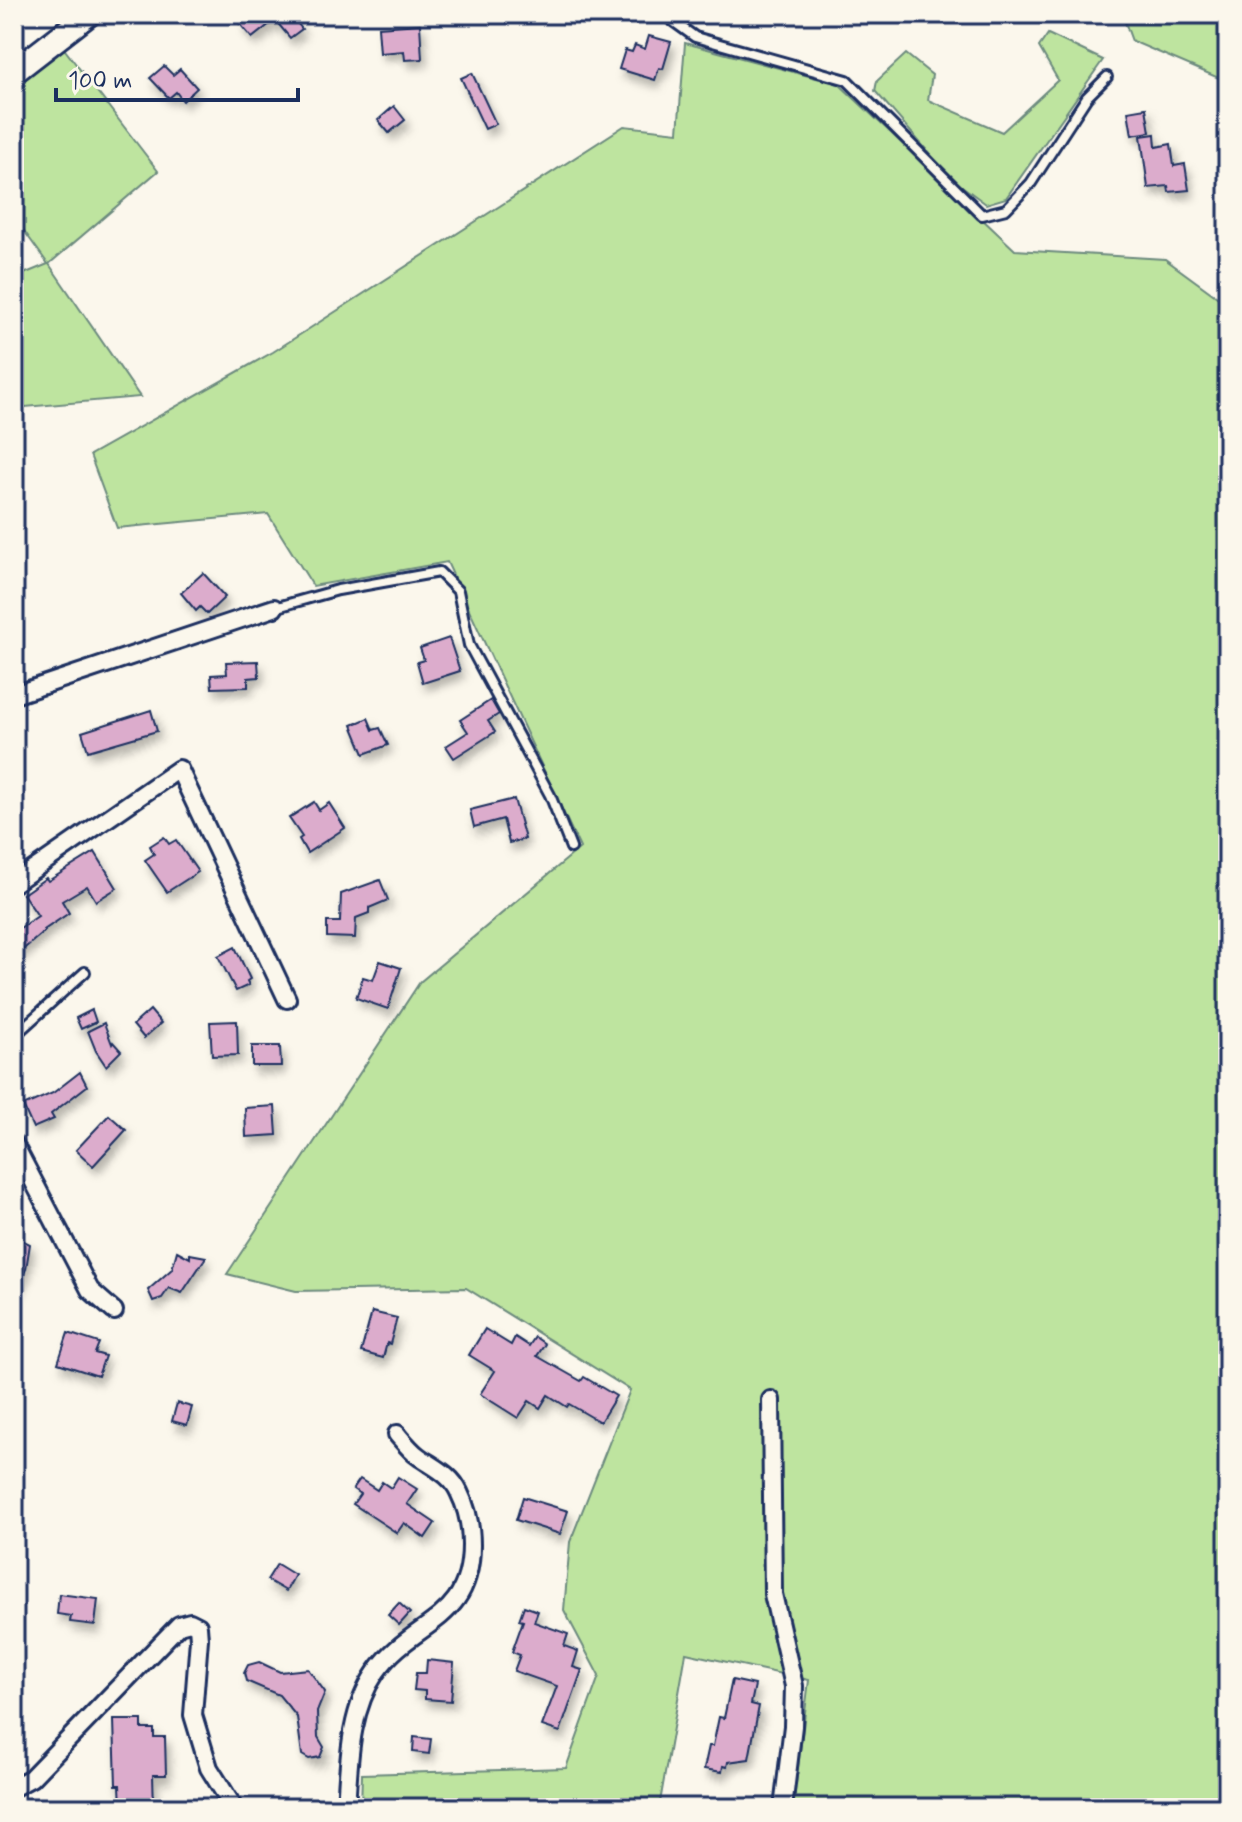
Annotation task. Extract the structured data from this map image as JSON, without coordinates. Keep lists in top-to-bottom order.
{
  "scale_bar": "100 m"
}
